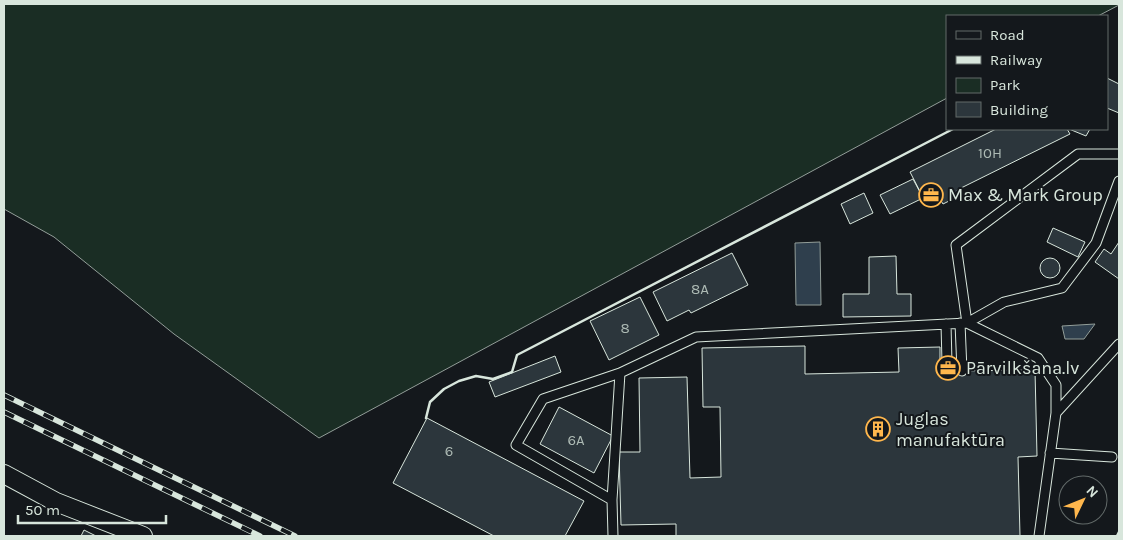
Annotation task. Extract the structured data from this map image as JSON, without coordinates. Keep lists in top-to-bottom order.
{
  "places": {
    "office": ["Max & Mark Group", "Pārvilkšana.lv"],
    "building": ["Juglas manufaktūra"]
  },
  "house_numbers": [
    "10H",
    "8A",
    "8",
    "6A",
    "6"
  ],
  "legend": [
    "Road",
    "Railway",
    "Park",
    "Building"
  ],
  "scale_bar": "50 m",
  "north": "top right"
}
